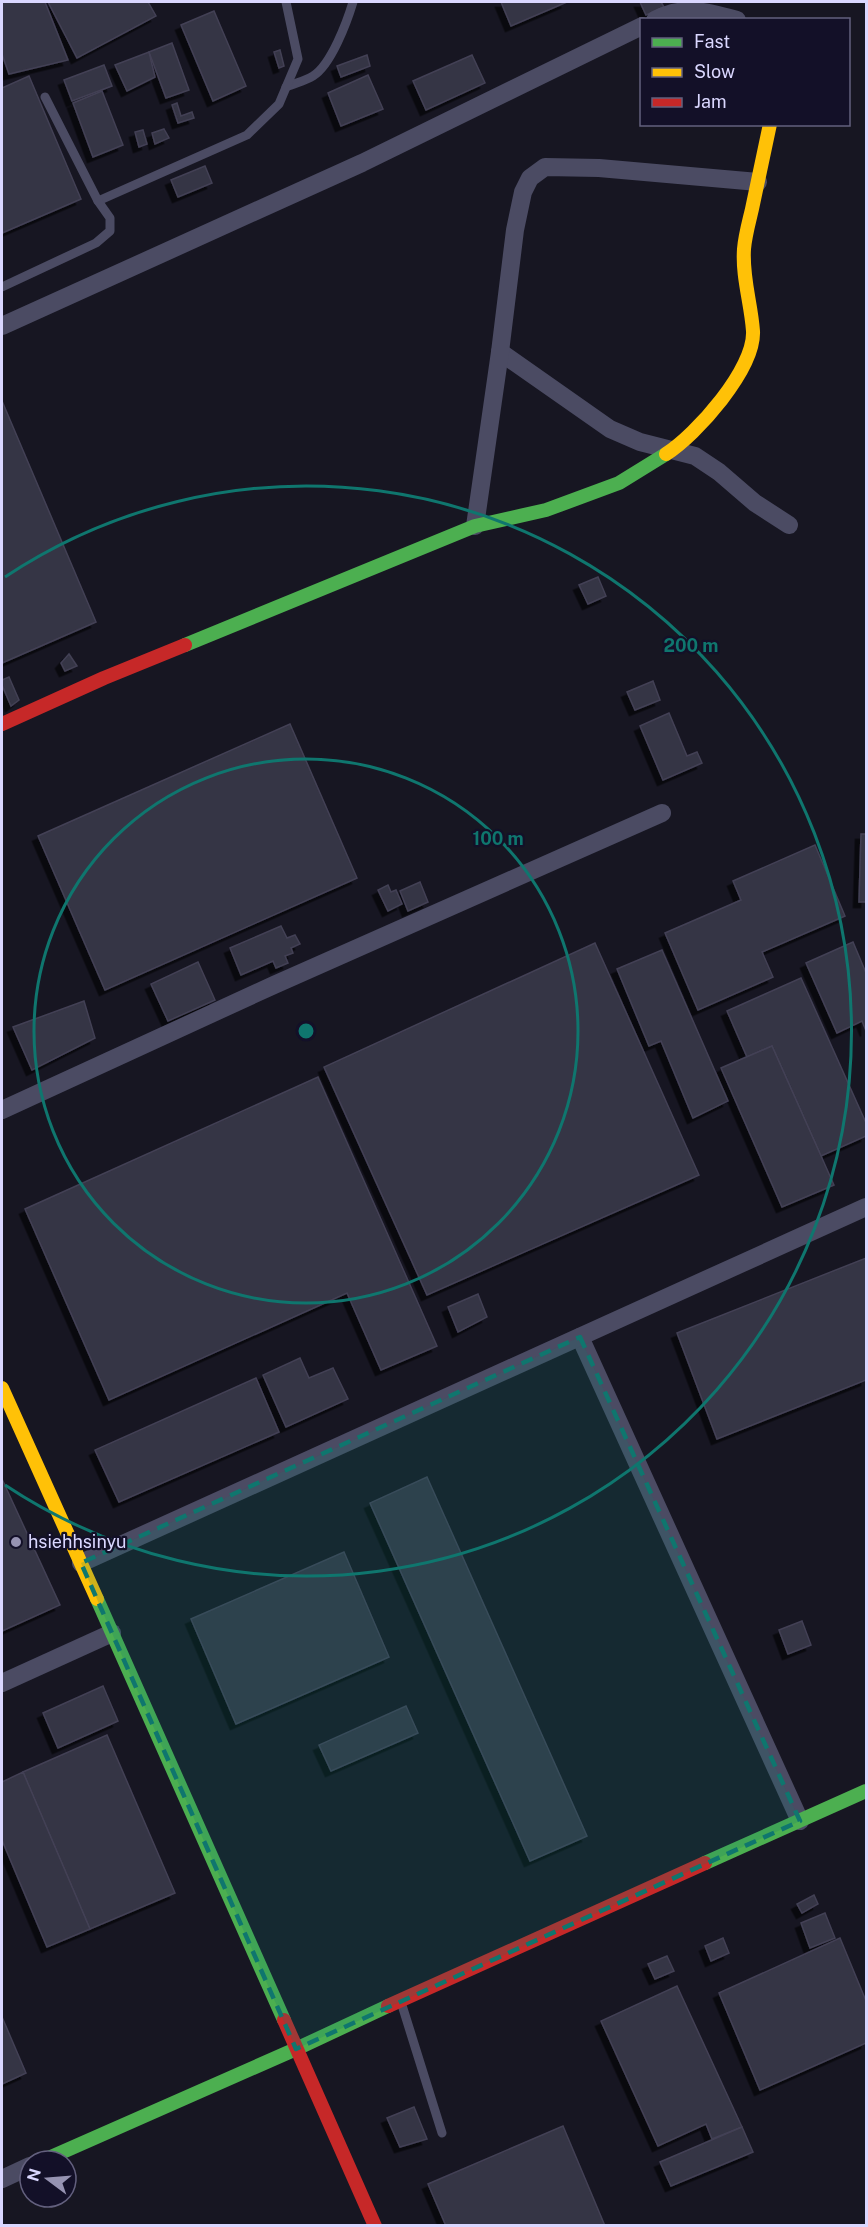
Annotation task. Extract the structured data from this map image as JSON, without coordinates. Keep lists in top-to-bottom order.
{
  "places": ["hsiehhsinyu"],
  "legend": ["Fast", "Slow", "Jam"],
  "north": "left",
  "rings": ["200 m", "100 m"]
}
